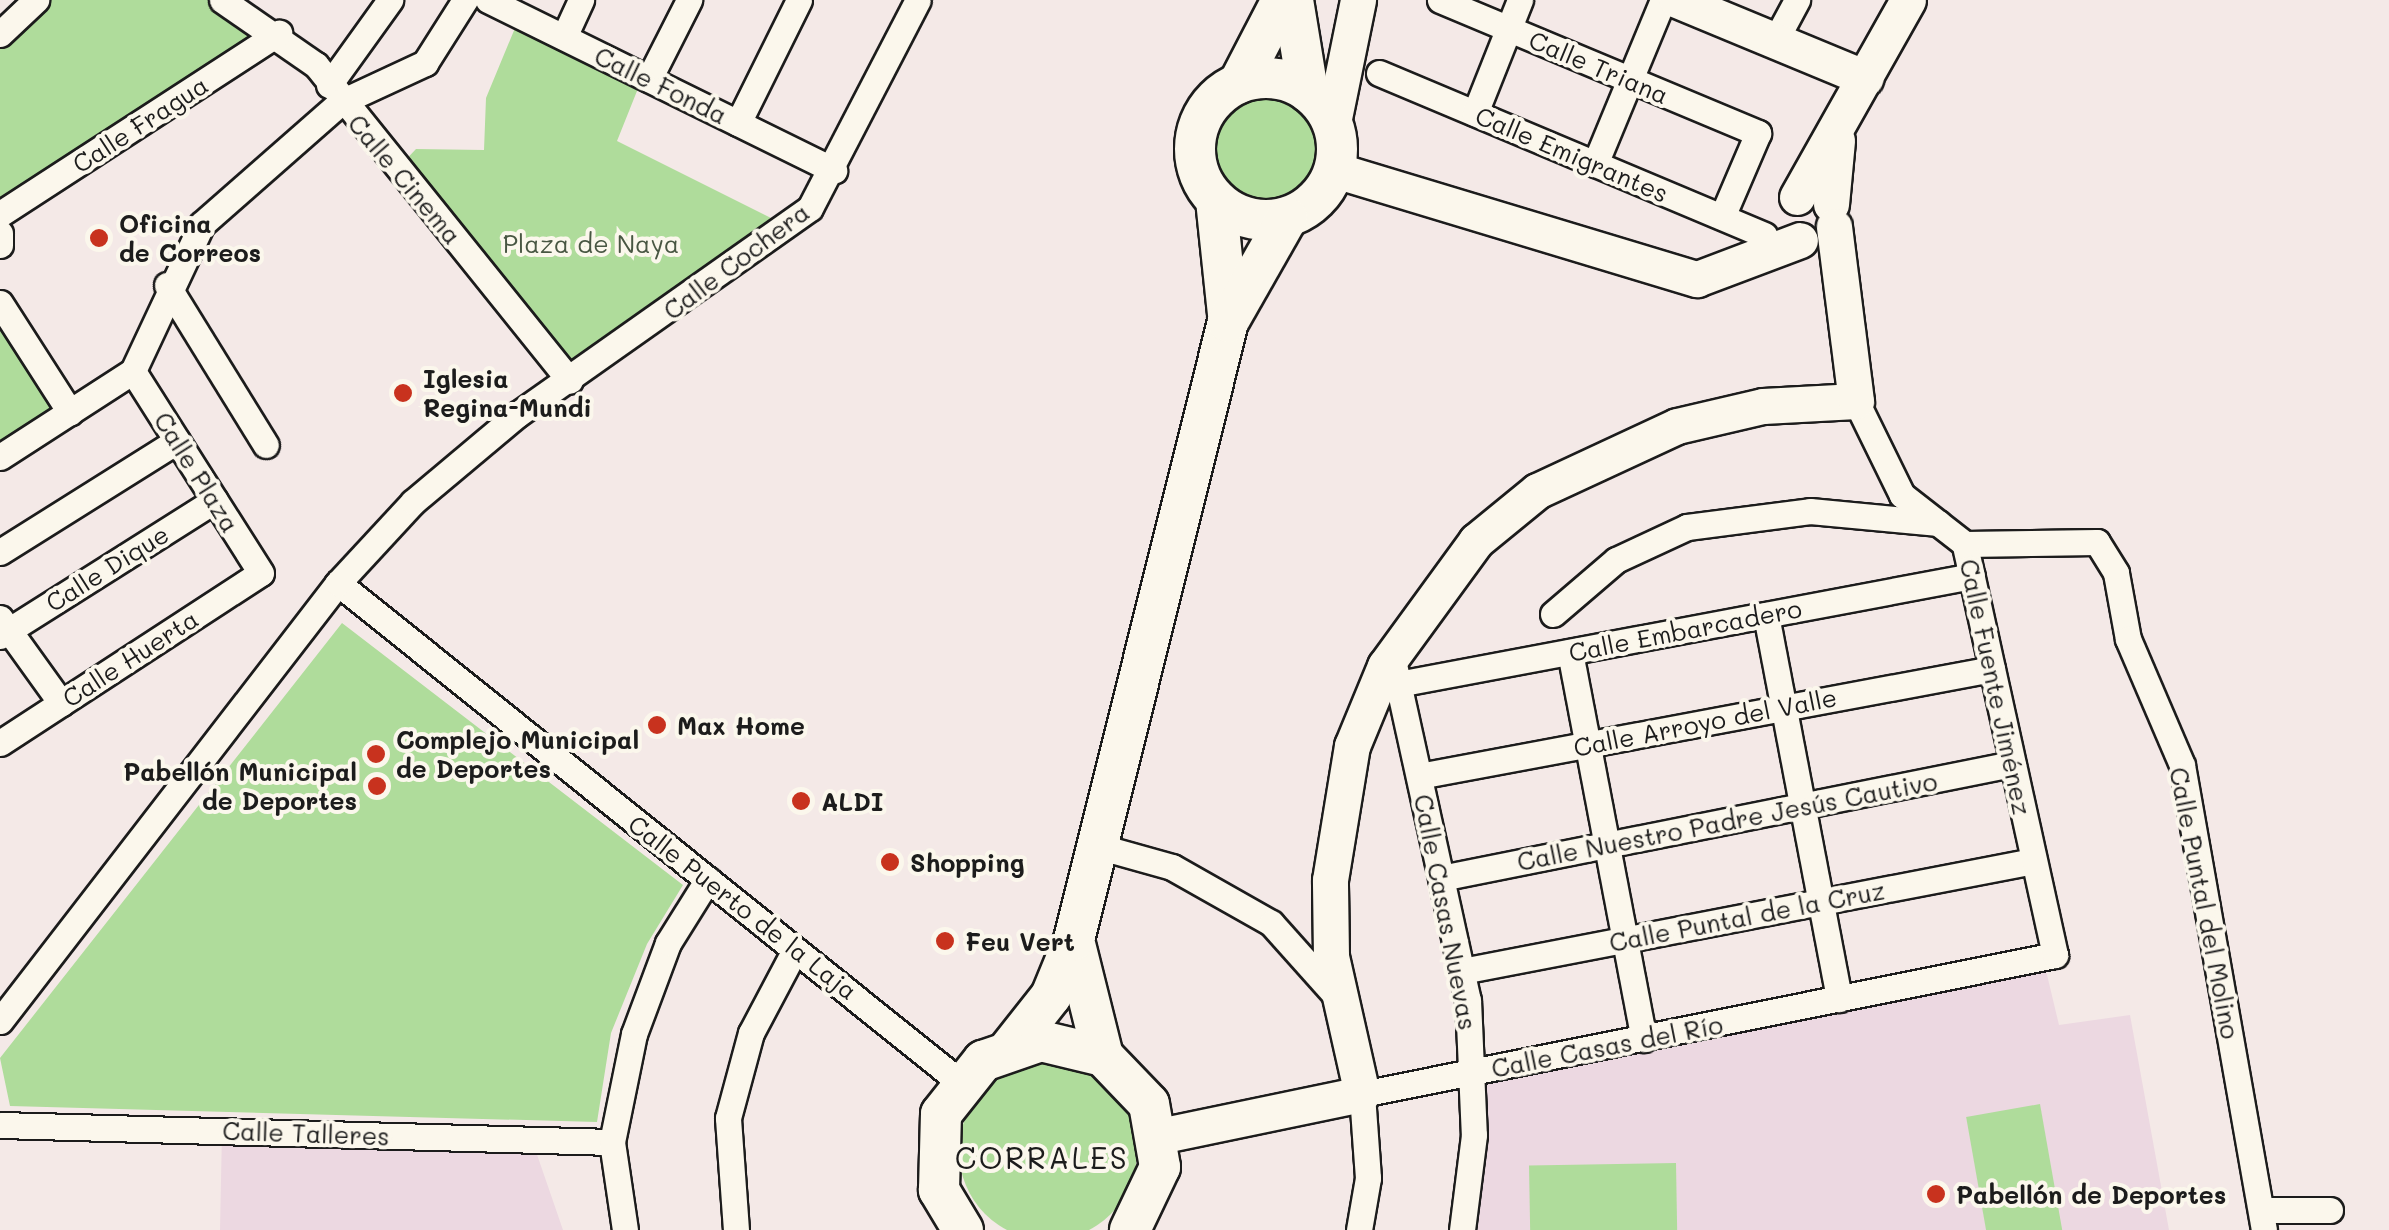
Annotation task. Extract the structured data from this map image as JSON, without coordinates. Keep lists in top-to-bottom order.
{
  "streets": {
    "street": [
      "Calle Triana",
      "Calle Fonda",
      "Calle Fragua",
      "Calle Emigrantes",
      "Calle Cinema",
      "Calle Cochera",
      "Calle Plaza",
      "Calle Dique",
      "Calle Embarcadero",
      "Calle Huerta",
      "Calle Fuente Jiménez",
      "Calle Arroyo del Valle",
      "Calle Nuestro Padre Jesús Cautivo",
      "Calle Puntal del Molino",
      "Calle Puerto de la Laja",
      "Calle Casas Nuevas",
      "Calle Puntal de la Cruz",
      "Calle Casas del Río",
      "Calle Talleres"
    ]
  },
  "crossings": [
    ["Calle Triana", "Calle Emigrantes"],
    ["Calle Fonda", "Calle Cochera"],
    ["Calle Fragua", "Calle Cinema"],
    ["Calle Emigrantes", "Calle Fuente Jiménez"],
    ["Calle Cinema", "Calle Cochera"],
    ["Calle Cochera", "Calle Puerto de la Laja"],
    ["Calle Plaza", "Calle Dique"],
    ["Calle Plaza", "Calle Huerta"],
    ["Calle Embarcadero", "Calle Fuente Jiménez"],
    ["Calle Embarcadero", "Calle Casas Nuevas"],
    ["Calle Fuente Jiménez", "Calle Arroyo del Valle"],
    ["Calle Fuente Jiménez", "Calle Nuestro Padre Jesús Cautivo"],
    ["Calle Fuente Jiménez", "Calle Puntal del Molino"],
    ["Calle Fuente Jiménez", "Calle Puntal de la Cruz"],
    ["Calle Fuente Jiménez", "Calle Casas del Río"],
    ["Calle Arroyo del Valle", "Calle Casas Nuevas"],
    ["Calle Nuestro Padre Jesús Cautivo", "Calle Casas Nuevas"],
    ["Calle Casas Nuevas", "Calle Puntal de la Cruz"],
    ["Calle Casas Nuevas", "Calle Casas del Río"]
  ],
  "districts": ["CORRALES"],
  "parks": ["Plaza de Naya"],
  "places": [
    "Oficina de Correos",
    "Iglesia Regina-Mundi",
    "Max Home",
    "Complejo Municipal de Deportes",
    "Pabellón Municipal de Deportes",
    "ALDI",
    "Shopping",
    "Feu Vert",
    "Pabellón de Deportes"
  ]
}
